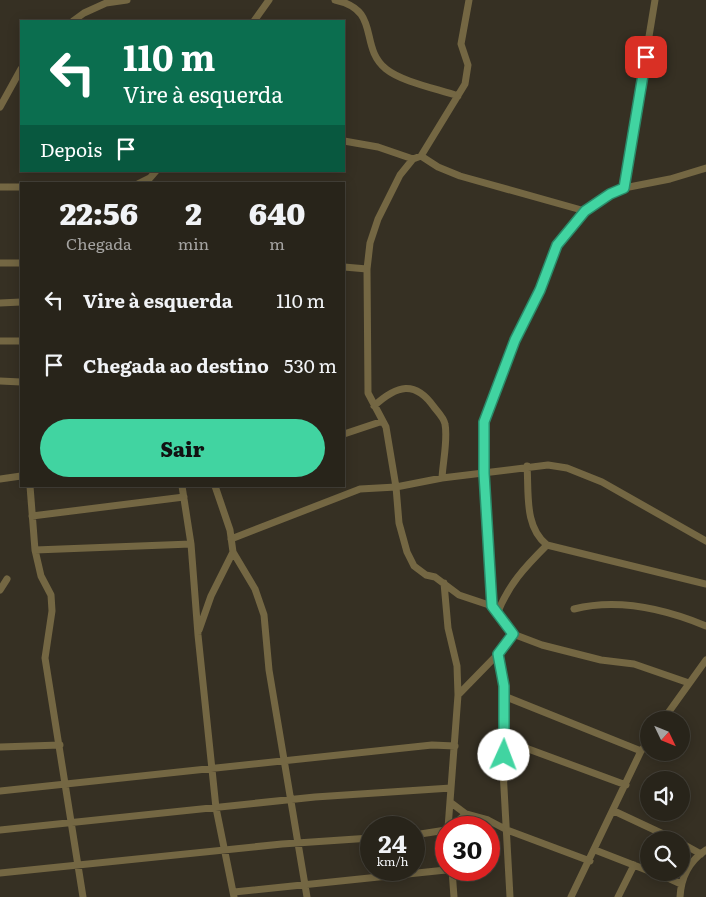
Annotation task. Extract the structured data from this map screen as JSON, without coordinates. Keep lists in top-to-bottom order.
{
  "north": "bottom right",
  "page": {
    "turn": ["110 m", "Vire à esquerda"],
    "then": "Depois",
    "eta": [
      "22:56",
      "Chegada",
      "2",
      "min",
      "640",
      "m"
    ],
    "list": [
      {
        "name": "Vire à esquerda",
        "value": "110 m"
      },
      {
        "name": "Chegada ao destino",
        "value": "530 m"
      }
    ],
    "buttons": "Sair",
    "speed": "24 km/h",
    "limit": "30"
  }
}
